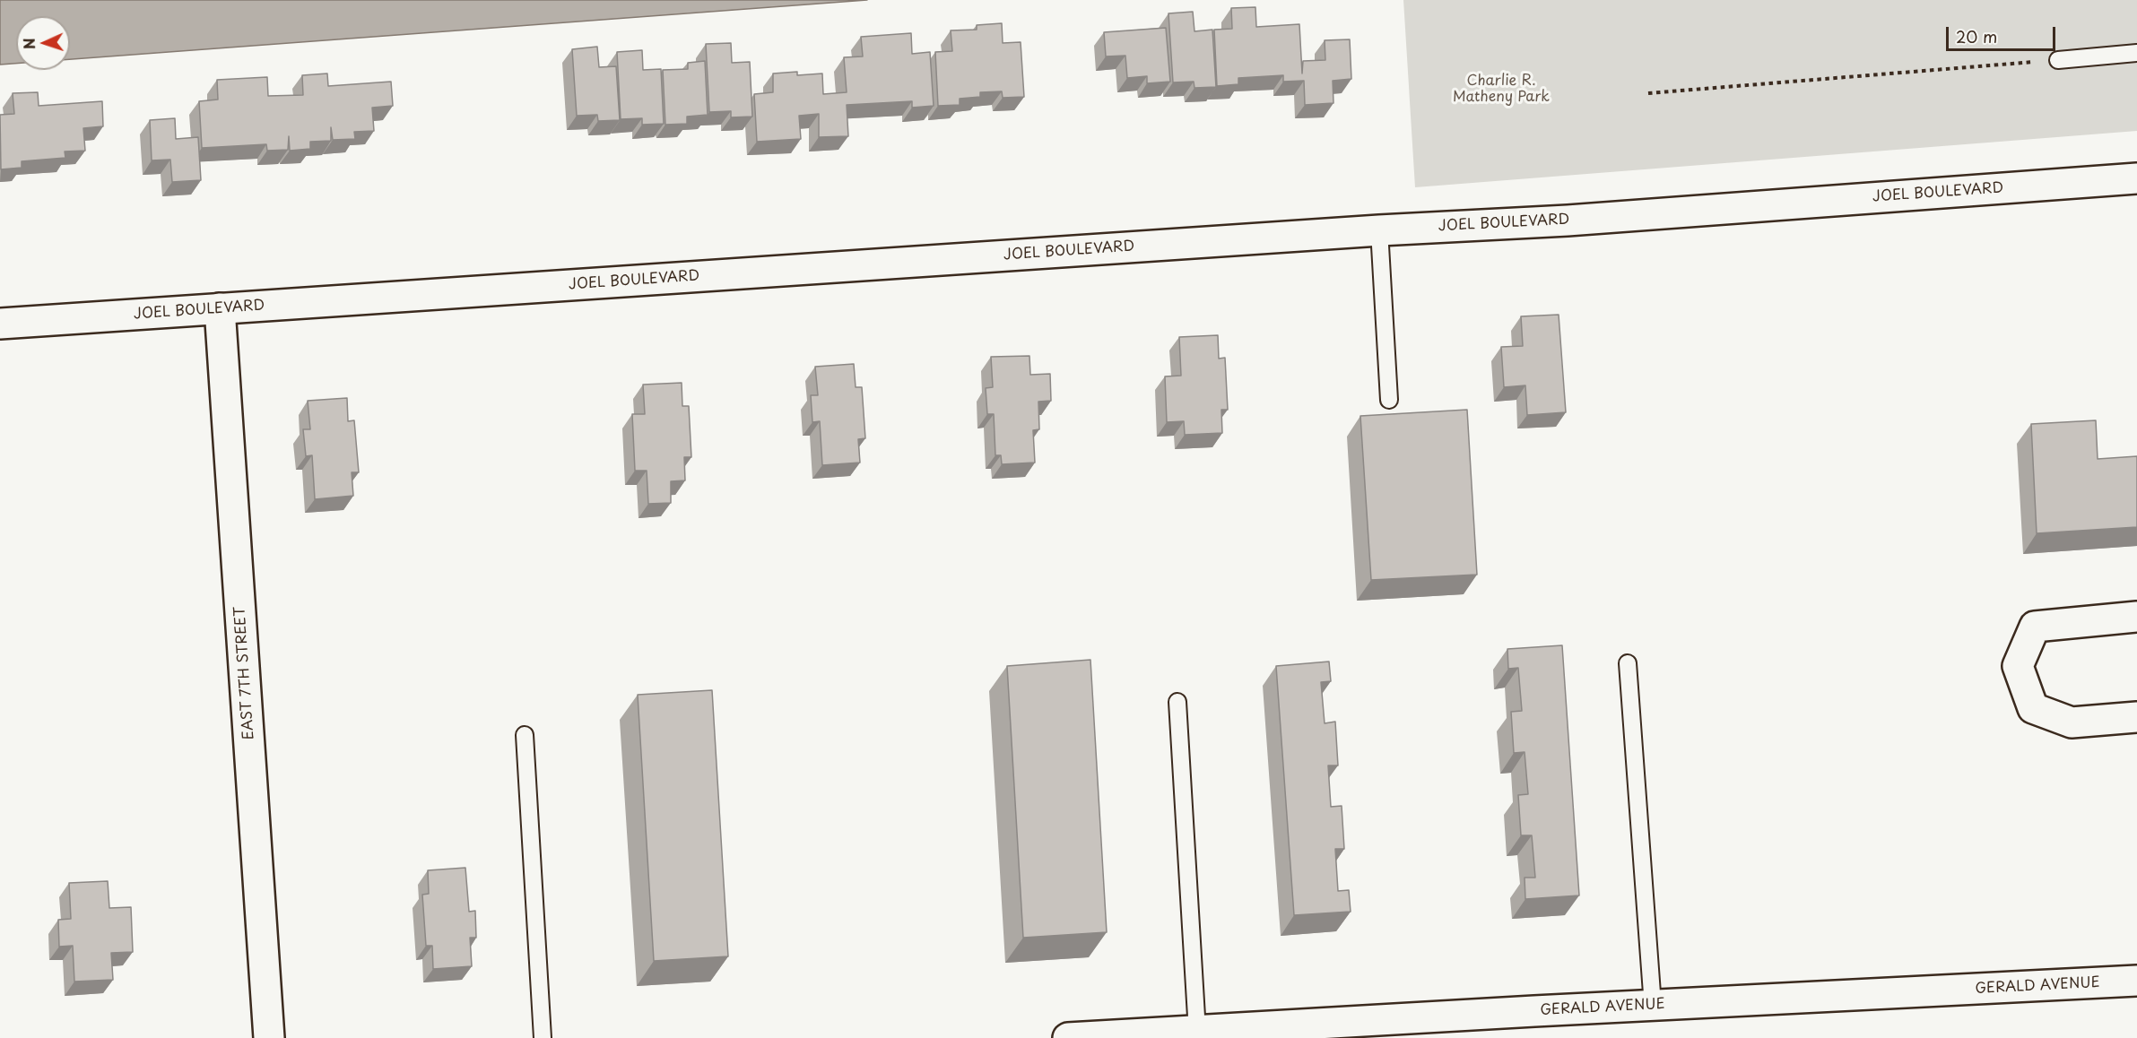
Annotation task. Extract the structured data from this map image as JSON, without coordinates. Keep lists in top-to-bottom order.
{
  "streets": {
    "main road": ["JOEL BOULEVARD", "EAST 7TH STREET", "GERALD AVENUE"]
  },
  "crossings": [
    ["JOEL BOULEVARD", "EAST 7TH STREET"]
  ],
  "parks": ["Charlie R. Matheny Park"],
  "scale_bar": "20 m",
  "north": "left"
}
